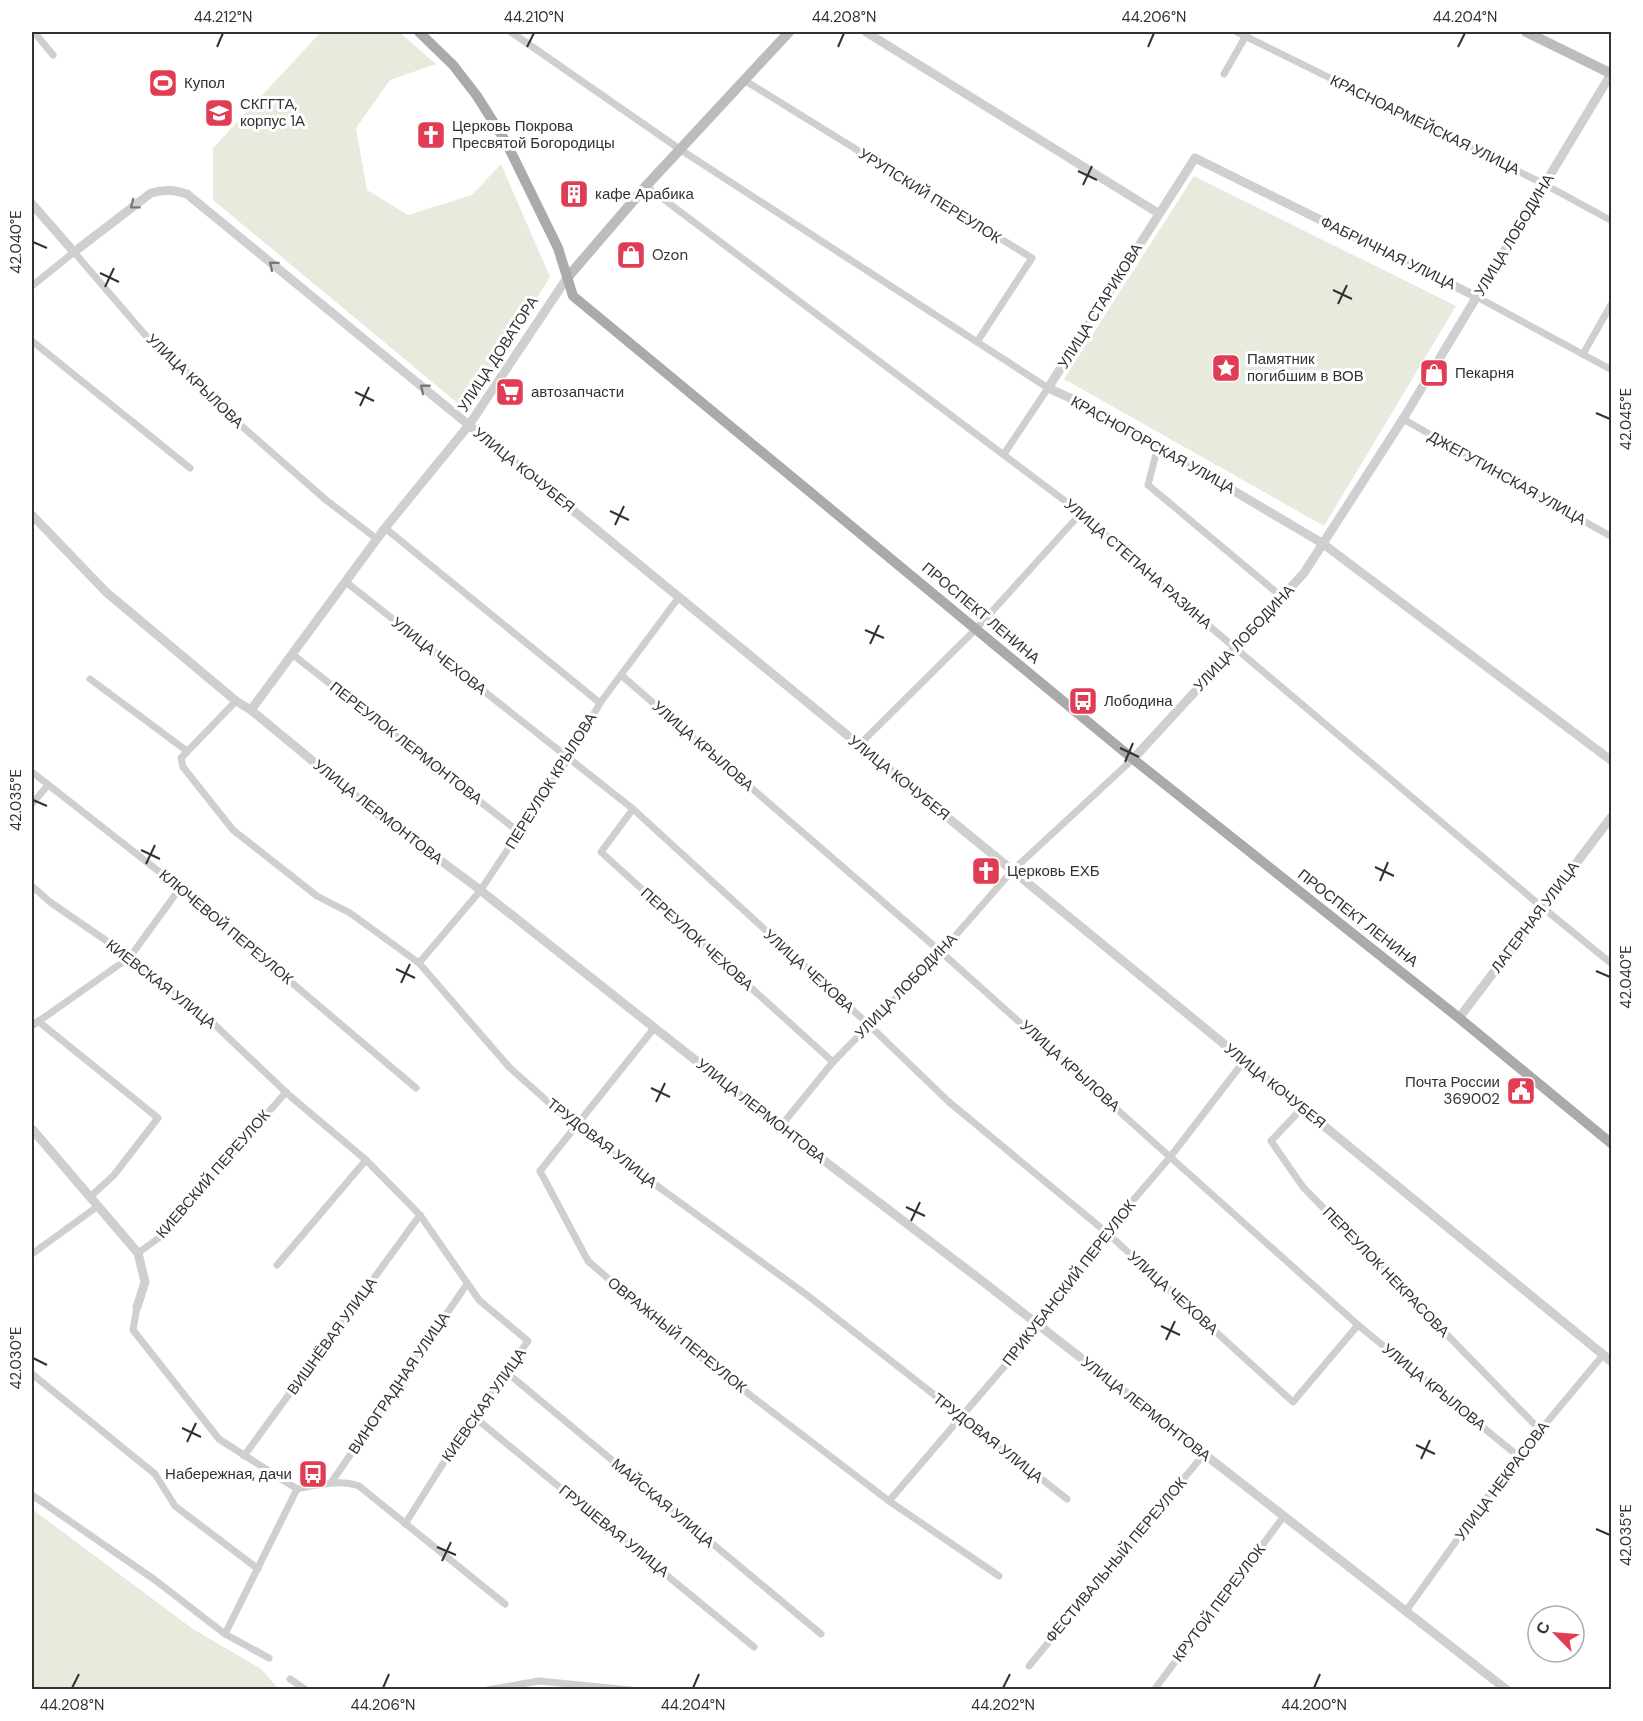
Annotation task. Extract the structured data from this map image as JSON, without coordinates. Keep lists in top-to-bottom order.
{
  "streets": {
    "main road": ["УЛИЦА ДОВАТОРА", "ПРОСПЕКТ ЛЕНИНА"],
    "street": [
      "КРАСНОАРМЕЙСКАЯ УЛИЦА",
      "УРУПСКИЙ ПЕРЕУЛОК",
      "УЛИЦА ЛОБОДИНА",
      "ФАБРИЧНАЯ УЛИЦА",
      "УЛИЦА СТАРИКОВА",
      "УЛИЦА КРЫЛОВА",
      "КРАСНОГОРСКАЯ УЛИЦА",
      "УЛИЦА КОЧУБЕЯ",
      "ДЖЕГУТИНСКАЯ УЛИЦА",
      "УЛИЦА СТЕПАНА РАЗИНА",
      "УЛИЦА ЧЕХОВА",
      "ПЕРЕУЛОК ЛЕРМОНТОВА",
      "ПЕРЕУЛОК КРЫЛОВА",
      "УЛИЦА ЛЕРМОНТОВА",
      "ЛАГЕРНАЯ УЛИЦА",
      "КЛЮЧЕВОЙ ПЕРЕУЛОК",
      "ПЕРЕУЛОК ЧЕХОВА",
      "КИЕВСКАЯ УЛИЦА",
      "ТРУДОВАЯ УЛИЦА",
      "КИЕВСКИЙ ПЕРЕУЛОК",
      "ПЕРЕУЛОК НЕКРАСОВА",
      "ПРИКУБАНСКИЙ ПЕРЕУЛОК",
      "ОВРАЖНЫЙ ПЕРЕУЛОК",
      "ВИШНЁВАЯ УЛИЦА",
      "ВИНОГРАДНАЯ УЛИЦА",
      "УЛИЦА НЕКРАСОВА",
      "МАЙСКАЯ УЛИЦА",
      "ГРУШЕВАЯ УЛИЦА",
      "ФЕСТИВАЛЬНЫЙ ПЕРЕУЛОК",
      "КРУТОЙ ПЕРЕУЛОК"
    ]
  },
  "crossings": [
    ["КРАСНОАРМЕЙСКАЯ УЛИЦА", "УЛИЦА ЛОБОДИНА"],
    ["УРУПСКИЙ ПЕРЕУЛОК", "УЛИЦА ДОВАТОРА"],
    ["УРУПСКИЙ ПЕРЕУЛОК", "КРАСНОГОРСКАЯ УЛИЦА"],
    ["УЛИЦА ЛОБОДИНА", "ФАБРИЧНАЯ УЛИЦА"],
    ["УЛИЦА ЛОБОДИНА", "УЛИЦА КРЫЛОВА"],
    ["УЛИЦА ЛОБОДИНА", "КРАСНОГОРСКАЯ УЛИЦА"],
    ["УЛИЦА ЛОБОДИНА", "УЛИЦА КОЧУБЕЯ"],
    ["УЛИЦА ЛОБОДИНА", "ДЖЕГУТИНСКАЯ УЛИЦА"],
    ["УЛИЦА ЛОБОДИНА", "УЛИЦА СТЕПАНА РАЗИНА"],
    ["УЛИЦА ЛОБОДИНА", "ПРОСПЕКТ ЛЕНИНА"],
    ["УЛИЦА ЛОБОДИНА", "УЛИЦА ЧЕХОВА"],
    ["УЛИЦА ЛОБОДИНА", "УЛИЦА ЛЕРМОНТОВА"],
    ["УЛИЦА ЛОБОДИНА", "ПЕРЕУЛОК ЧЕХОВА"],
    ["ФАБРИЧНАЯ УЛИЦА", "УЛИЦА СТАРИКОВА"],
    ["УЛИЦА СТАРИКОВА", "КРАСНОГОРСКАЯ УЛИЦА"],
    ["УЛИЦА СТАРИКОВА", "УЛИЦА СТЕПАНА РАЗИНА"],
    ["УЛИЦА ДОВАТОРА", "УЛИЦА КРЫЛОВА"],
    ["УЛИЦА ДОВАТОРА", "КРАСНОГОРСКАЯ УЛИЦА"],
    ["УЛИЦА ДОВАТОРА", "УЛИЦА КОЧУБЕЯ"],
    ["УЛИЦА ДОВАТОРА", "УЛИЦА СТЕПАНА РАЗИНА"],
    ["УЛИЦА ДОВАТОРА", "ПРОСПЕКТ ЛЕНИНА"],
    ["УЛИЦА ДОВАТОРА", "УЛИЦА ЧЕХОВА"],
    ["УЛИЦА ДОВАТОРА", "ПЕРЕУЛОК ЛЕРМОНТОВА"],
    ["УЛИЦА ДОВАТОРА", "УЛИЦА ЛЕРМОНТОВА"],
    ["УЛИЦА КРЫЛОВА", "УЛИЦА КОЧУБЕЯ"],
    ["УЛИЦА КРЫЛОВА", "УЛИЦА ЧЕХОВА"],
    ["УЛИЦА КРЫЛОВА", "ПЕРЕУЛОК КРЫЛОВА"],
    ["УЛИЦА КРЫЛОВА", "ПРИКУБАНСКИЙ ПЕРЕУЛОК"],
    ["УЛИЦА КРЫЛОВА", "УЛИЦА НЕКРАСОВА"],
    ["УЛИЦА КОЧУБЕЯ", "ПЕРЕУЛОК КРЫЛОВА"],
    ["УЛИЦА КОЧУБЕЯ", "ПЕРЕУЛОК НЕКРАСОВА"],
    ["УЛИЦА КОЧУБЕЯ", "ПРИКУБАНСКИЙ ПЕРЕУЛОК"],
    ["УЛИЦА КОЧУБЕЯ", "УЛИЦА НЕКРАСОВА"],
    ["УЛИЦА СТЕПАНА РАЗИНА", "ЛАГЕРНАЯ УЛИЦА"],
    ["ПРОСПЕКТ ЛЕНИНА", "ЛАГЕРНАЯ УЛИЦА"],
    ["УЛИЦА ЧЕХОВА", "ПЕРЕУЛОК КРЫЛОВА"],
    ["УЛИЦА ЧЕХОВА", "ПЕРЕУЛОК ЧЕХОВА"],
    ["УЛИЦА ЧЕХОВА", "ПРИКУБАНСКИЙ ПЕРЕУЛОК"],
    ["ПЕРЕУЛОК ЛЕРМОНТОВА", "ПЕРЕУЛОК КРЫЛОВА"],
    ["ПЕРЕУЛОК КРЫЛОВА", "УЛИЦА ЛЕРМОНТОВА"],
    ["ПЕРЕУЛОК КРЫЛОВА", "ТРУДОВАЯ УЛИЦА"],
    ["УЛИЦА ЛЕРМОНТОВА", "ПРИКУБАНСКИЙ ПЕРЕУЛОК"],
    ["УЛИЦА ЛЕРМОНТОВА", "ОВРАЖНЫЙ ПЕРЕУЛОК"],
    ["УЛИЦА ЛЕРМОНТОВА", "УЛИЦА НЕКРАСОВА"],
    ["УЛИЦА ЛЕРМОНТОВА", "ФЕСТИВАЛЬНЫЙ ПЕРЕУЛОК"],
    ["УЛИЦА ЛЕРМОНТОВА", "КРУТОЙ ПЕРЕУЛОК"],
    ["КИЕВСКАЯ УЛИЦА", "КИЕВСКИЙ ПЕРЕУЛОК"],
    ["КИЕВСКАЯ УЛИЦА", "ВИШНЁВАЯ УЛИЦА"],
    ["КИЕВСКАЯ УЛИЦА", "ВИНОГРАДНАЯ УЛИЦА"],
    ["КИЕВСКАЯ УЛИЦА", "МАЙСКАЯ УЛИЦА"],
    ["КИЕВСКАЯ УЛИЦА", "ГРУШЕВАЯ УЛИЦА"],
    ["ТРУДОВАЯ УЛИЦА", "ПРИКУБАНСКИЙ ПЕРЕУЛОК"],
    ["ТРУДОВАЯ УЛИЦА", "ОВРАЖНЫЙ ПЕРЕУЛОК"],
    ["ПЕРЕУЛОК НЕКРАСОВА", "УЛИЦА НЕКРАСОВА"],
    ["ПРИКУБАНСКИЙ ПЕРЕУЛОК", "ОВРАЖНЫЙ ПЕРЕУЛОК"]
  ],
  "places": {
    "sports": ["Купол"],
    "school or university": ["СКГГТА, корпус 1А"],
    "church": ["Церковь Покрова Пресвятой Богородицы", "Церковь ЕХБ"],
    "building": ["кафе Арабика"],
    "shop": ["Ozon", "Пекарня"],
    "place": ["Памятник погибшим в ВОВ"],
    "supermarket": ["автозапчасти"],
    "bus stop": ["Лободина", "Набережная, дачи"],
    "public building": ["Почта России 369002"]
  },
  "north": "top left",
  "coordinates": [
    "44.212°N",
    "44.210°N",
    "44.208°N",
    "44.206°N",
    "44.204°N",
    "42.040°E",
    "42.045°E",
    "42.035°E",
    "42.030°E",
    "44.202°N",
    "44.200°N"
  ]
}
